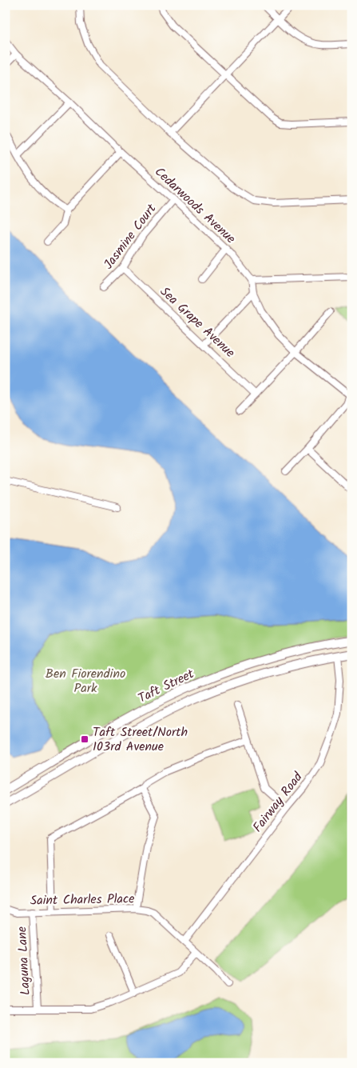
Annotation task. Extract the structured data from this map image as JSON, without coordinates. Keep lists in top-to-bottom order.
{
  "streets": {
    "street": [
      "Cedarwoods Avenue",
      "Jasmine Court",
      "Sea Grape Avenue",
      "Taft Street",
      "Fairway Road",
      "Saint Charles Place",
      "Laguna Lane"
    ]
  },
  "crossings": [
    ["Cedarwoods Avenue", "Jasmine Court"],
    ["Jasmine Court", "Sea Grape Avenue"],
    ["Taft Street", "Fairway Road"],
    ["Fairway Road", "Saint Charles Place"],
    ["Saint Charles Place", "Laguna Lane"]
  ],
  "parks": ["Ben Fiorendino Park"],
  "places": {
    "transit": ["Taft Street/North 103rd Avenue"]
  }
}
